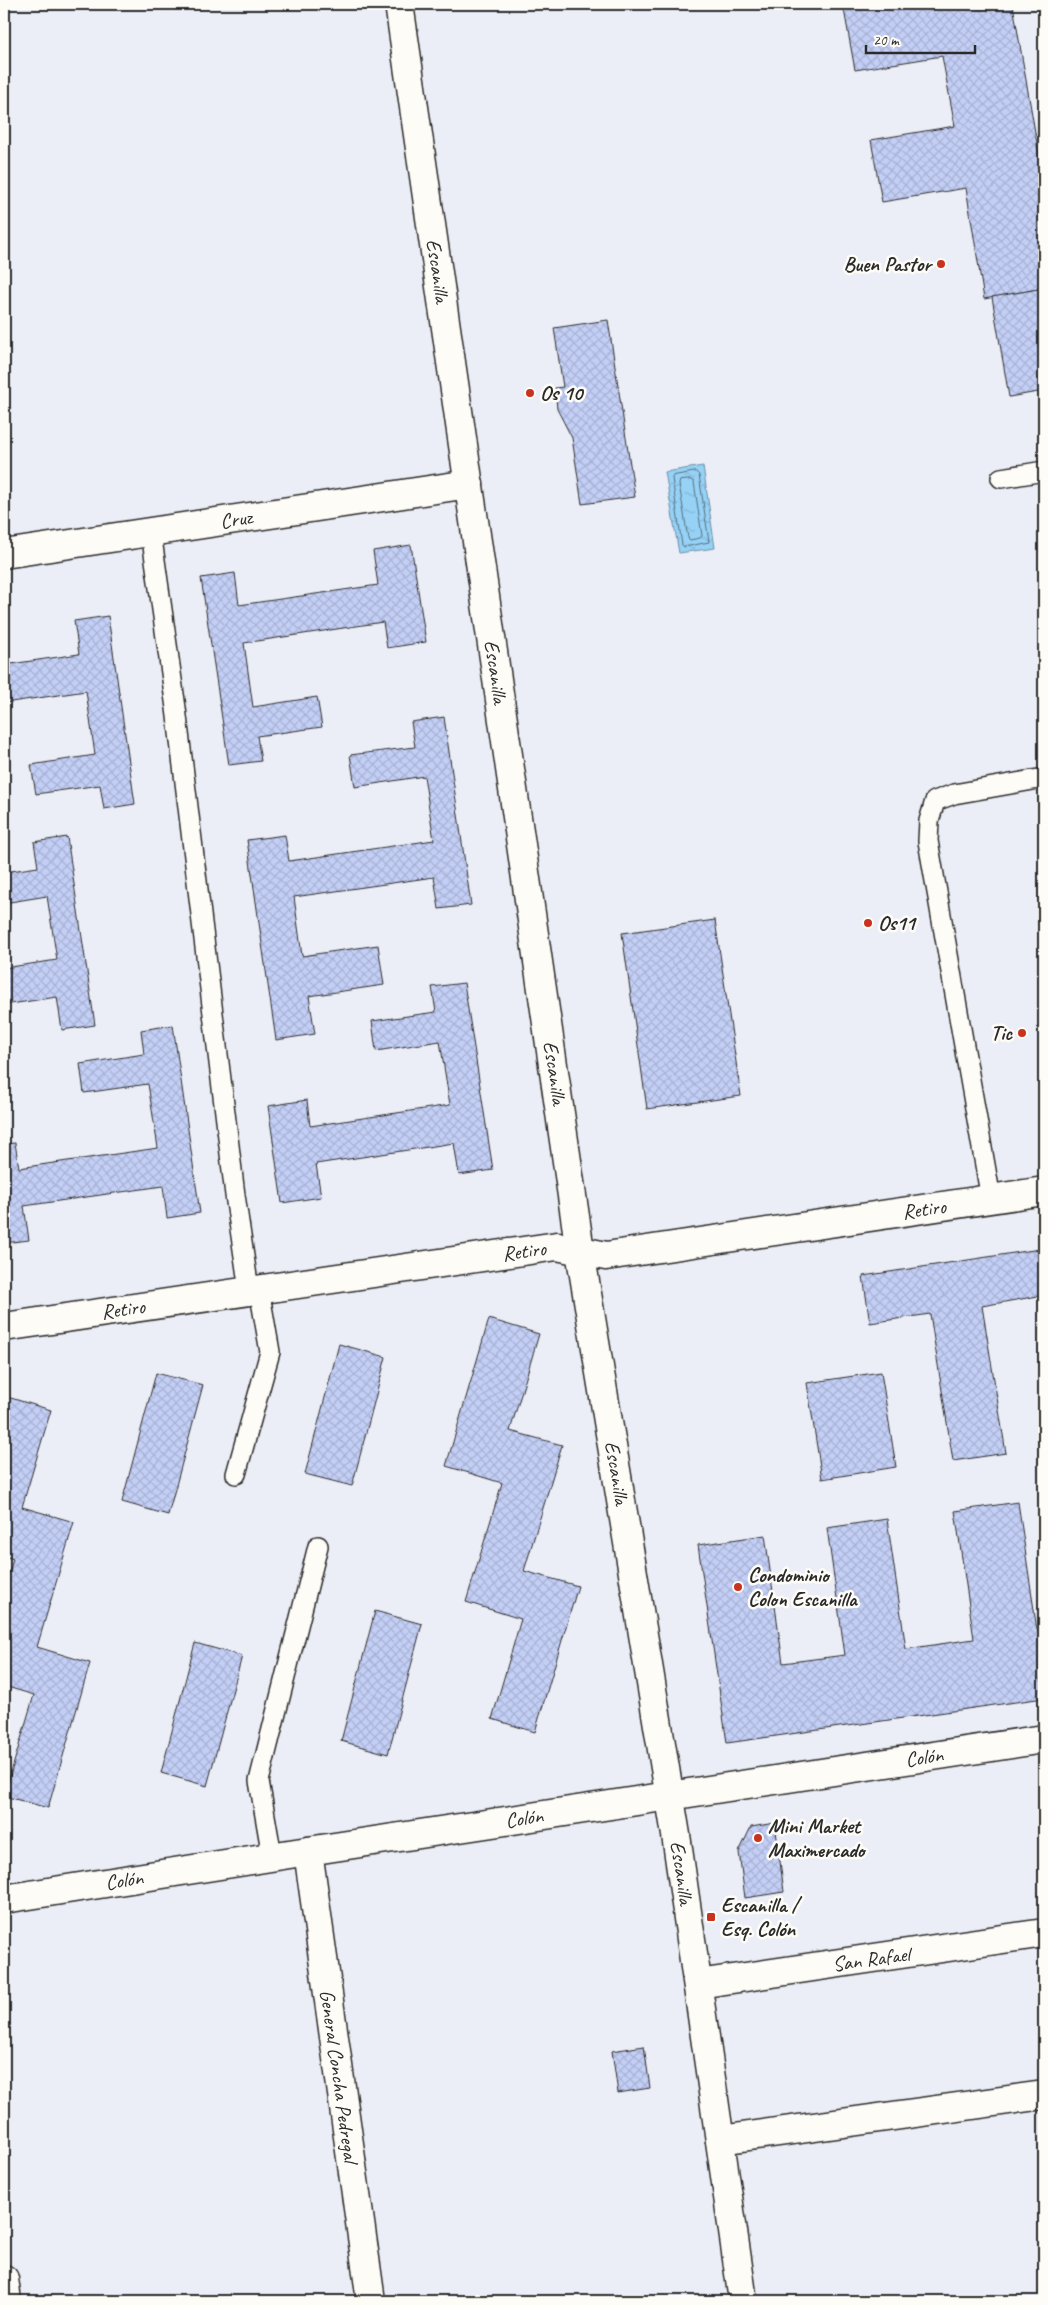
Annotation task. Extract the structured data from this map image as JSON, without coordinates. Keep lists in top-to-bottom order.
{
  "streets": {
    "street": [
      "Escanilla",
      "Cruz",
      "Retiro",
      "Colón",
      "San Rafael",
      "General Concha Pedregal"
    ]
  },
  "crossings": [
    ["Escanilla", "Cruz"],
    ["Escanilla", "Retiro"],
    ["Escanilla", "Colón"],
    ["Escanilla", "San Rafael"],
    ["Colón", "General Concha Pedregal"]
  ],
  "places": {
    "other": [
      "Buen Pastor",
      "Os 10",
      "Os11",
      "Tic",
      "Condominio Colon Escanilla",
      "Mini Market Maximercado"
    ],
    "transit": ["Escanilla / Esq. Colón"]
  },
  "scale_bar": "20 m"
}
